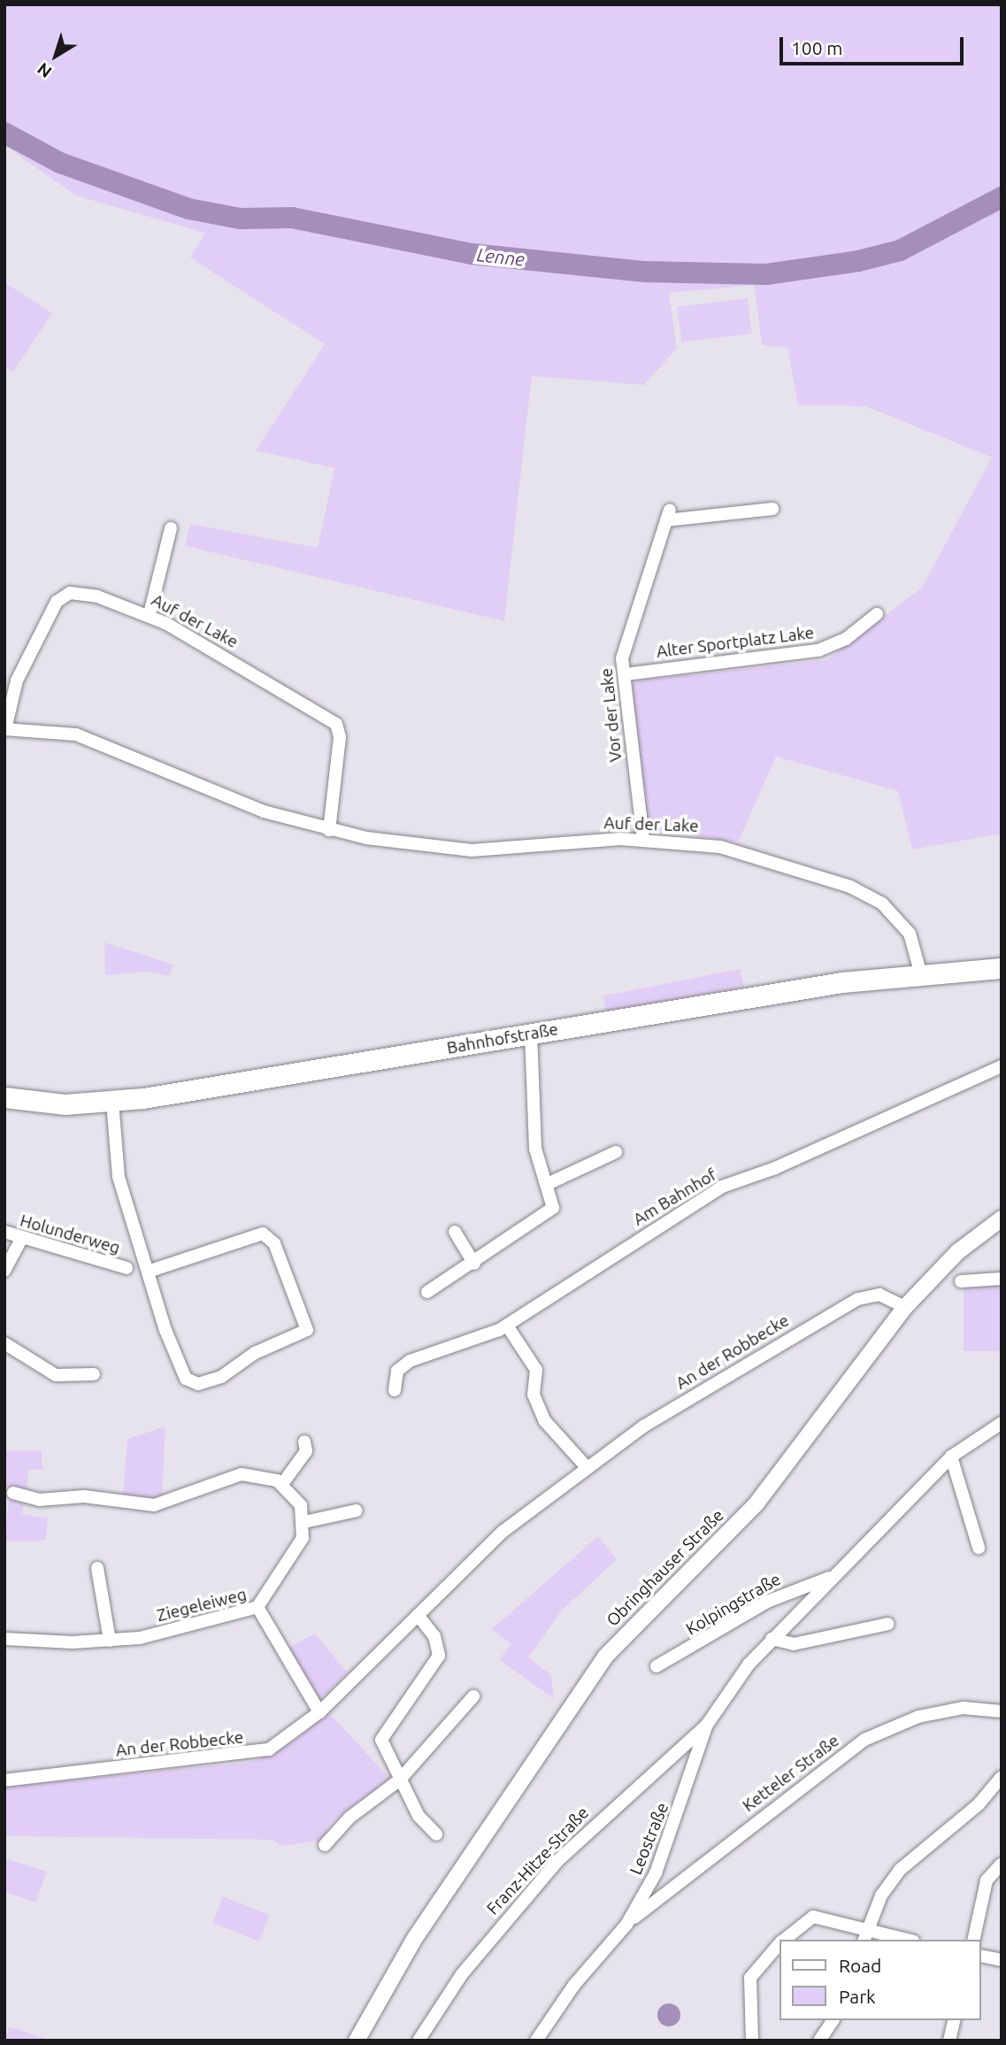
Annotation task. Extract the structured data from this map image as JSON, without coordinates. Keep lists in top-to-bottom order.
{
  "streets": {
    "main road": ["Bahnhofstraße"],
    "street": [
      "Auf der Lake",
      "Alter Sportplatz Lake",
      "Vor der Lake",
      "Am Bahnhof",
      "Holunderweg",
      "An der Robbecke",
      "Obringhauser Straße",
      "Kolpingstraße",
      "Ziegeleiweg",
      "Ketteler Straße",
      "Leostraße",
      "Franz-Hitze-Straße"
    ]
  },
  "crossings": [
    ["Auf der Lake", "Vor der Lake"],
    ["Auf der Lake", "Bahnhofstraße"],
    ["Alter Sportplatz Lake", "Vor der Lake"],
    ["An der Robbecke", "Obringhauser Straße"],
    ["An der Robbecke", "Ziegeleiweg"],
    ["Kolpingstraße", "Leostraße"],
    ["Ketteler Straße", "Leostraße"],
    ["Leostraße", "Franz-Hitze-Straße"]
  ],
  "water": ["Lenne"],
  "legend": ["Road", "Park"],
  "scale_bar": "100 m",
  "north": "bottom left"
}
